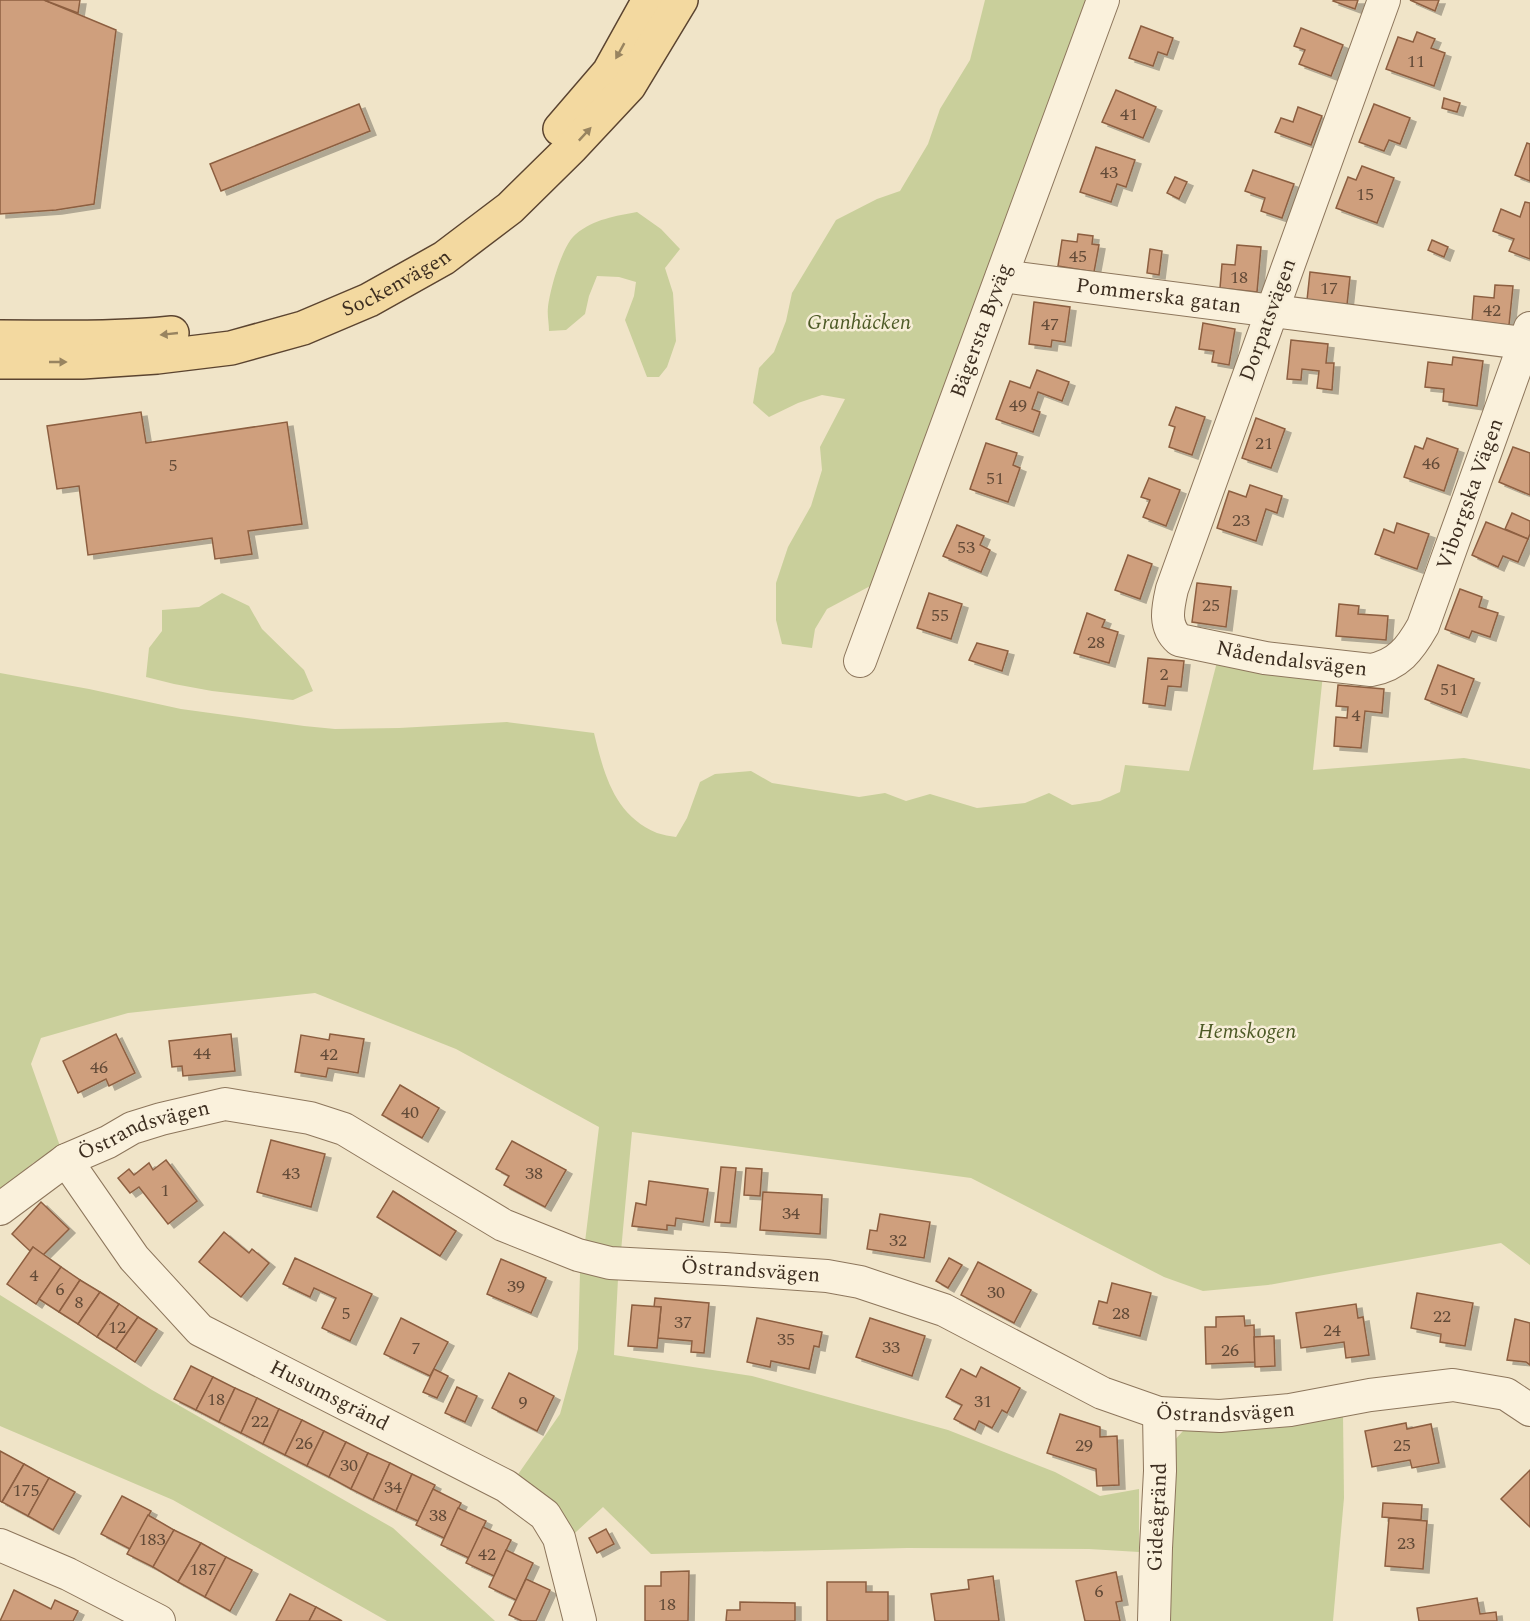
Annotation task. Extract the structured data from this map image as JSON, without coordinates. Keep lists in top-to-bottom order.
{
  "streets": {
    "main road": ["Sockenvägen"],
    "street": [
      "Pommerska gatan",
      "Dorpatsvägen",
      "Bägersta Byväg",
      "Viborgska Vägen",
      "Nådendalsvägen",
      "Östrandsvägen",
      "Husumsgränd",
      "Gideågränd"
    ]
  },
  "crossings": [
    ["Pommerska gatan", "Dorpatsvägen"],
    ["Pommerska gatan", "Bägersta Byväg"],
    ["Pommerska gatan", "Viborgska Vägen"],
    ["Dorpatsvägen", "Nådendalsvägen"],
    ["Viborgska Vägen", "Nådendalsvägen"],
    ["Östrandsvägen", "Husumsgränd"],
    ["Östrandsvägen", "Gideågränd"]
  ],
  "parks": ["Granhäcken", "Hemskogen"],
  "house_numbers": [
    "11",
    "41",
    "43",
    "15",
    "45",
    "18",
    "17",
    "42",
    "47",
    "49",
    "21",
    "46",
    "5",
    "51",
    "23",
    "53",
    "25",
    "55",
    "28",
    "2",
    "51",
    "4",
    "44",
    "42",
    "46",
    "40",
    "43",
    "38",
    "1",
    "34",
    "32",
    "4",
    "39",
    "6",
    "30",
    "8",
    "5",
    "28",
    "22",
    "37",
    "12",
    "24",
    "35",
    "33",
    "7",
    "26",
    "18",
    "31",
    "9",
    "22",
    "26",
    "29",
    "25",
    "30",
    "34",
    "175",
    "38",
    "183",
    "23",
    "42",
    "187",
    "6",
    "18"
  ]
}
